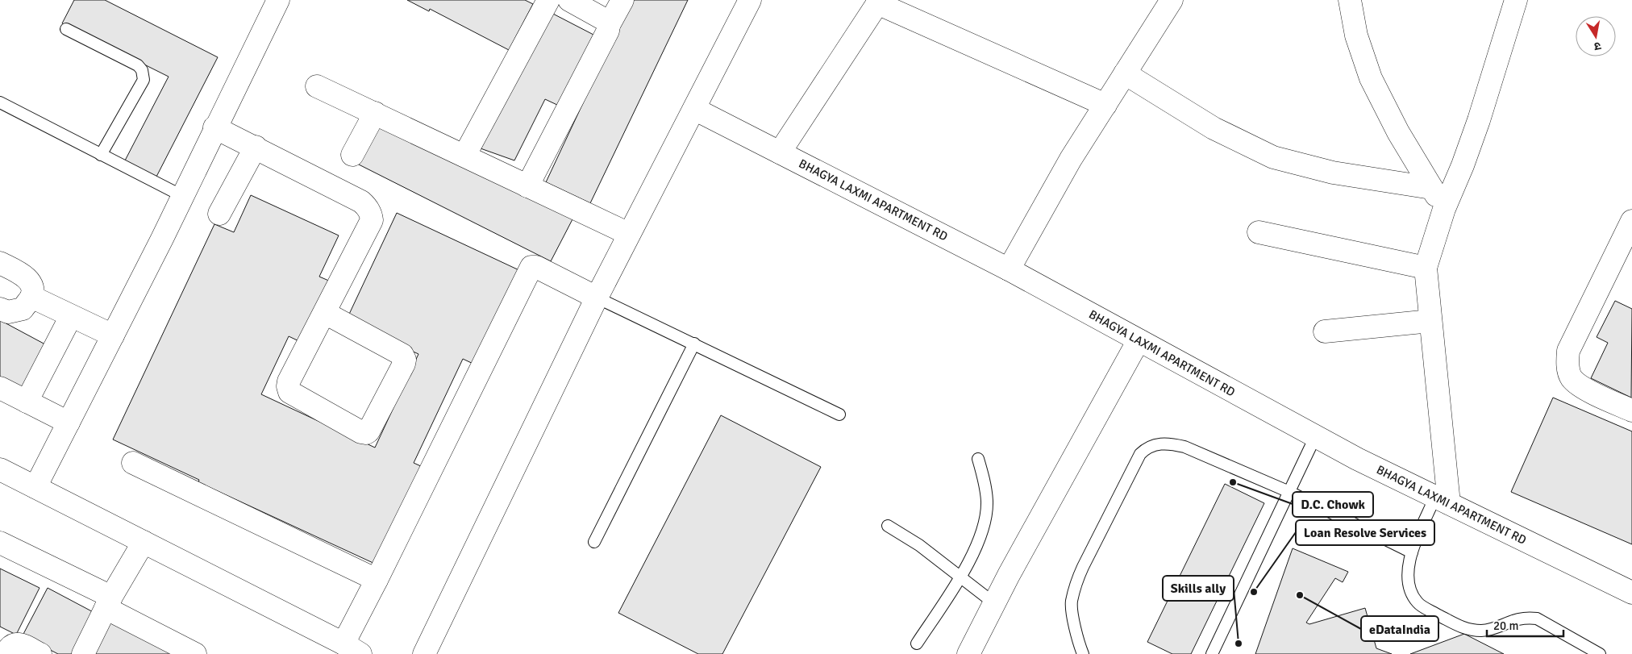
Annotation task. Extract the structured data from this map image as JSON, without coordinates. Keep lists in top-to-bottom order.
{
  "streets": {
    "street": ["BHAGYA LAXMI APARTMENT RD"]
  },
  "places": [
    "D.C. Chowk",
    "Loan Resolve Services",
    "eDataIndia",
    "Skills ally"
  ],
  "scale_bar": "20 m",
  "north": "bottom"
}
